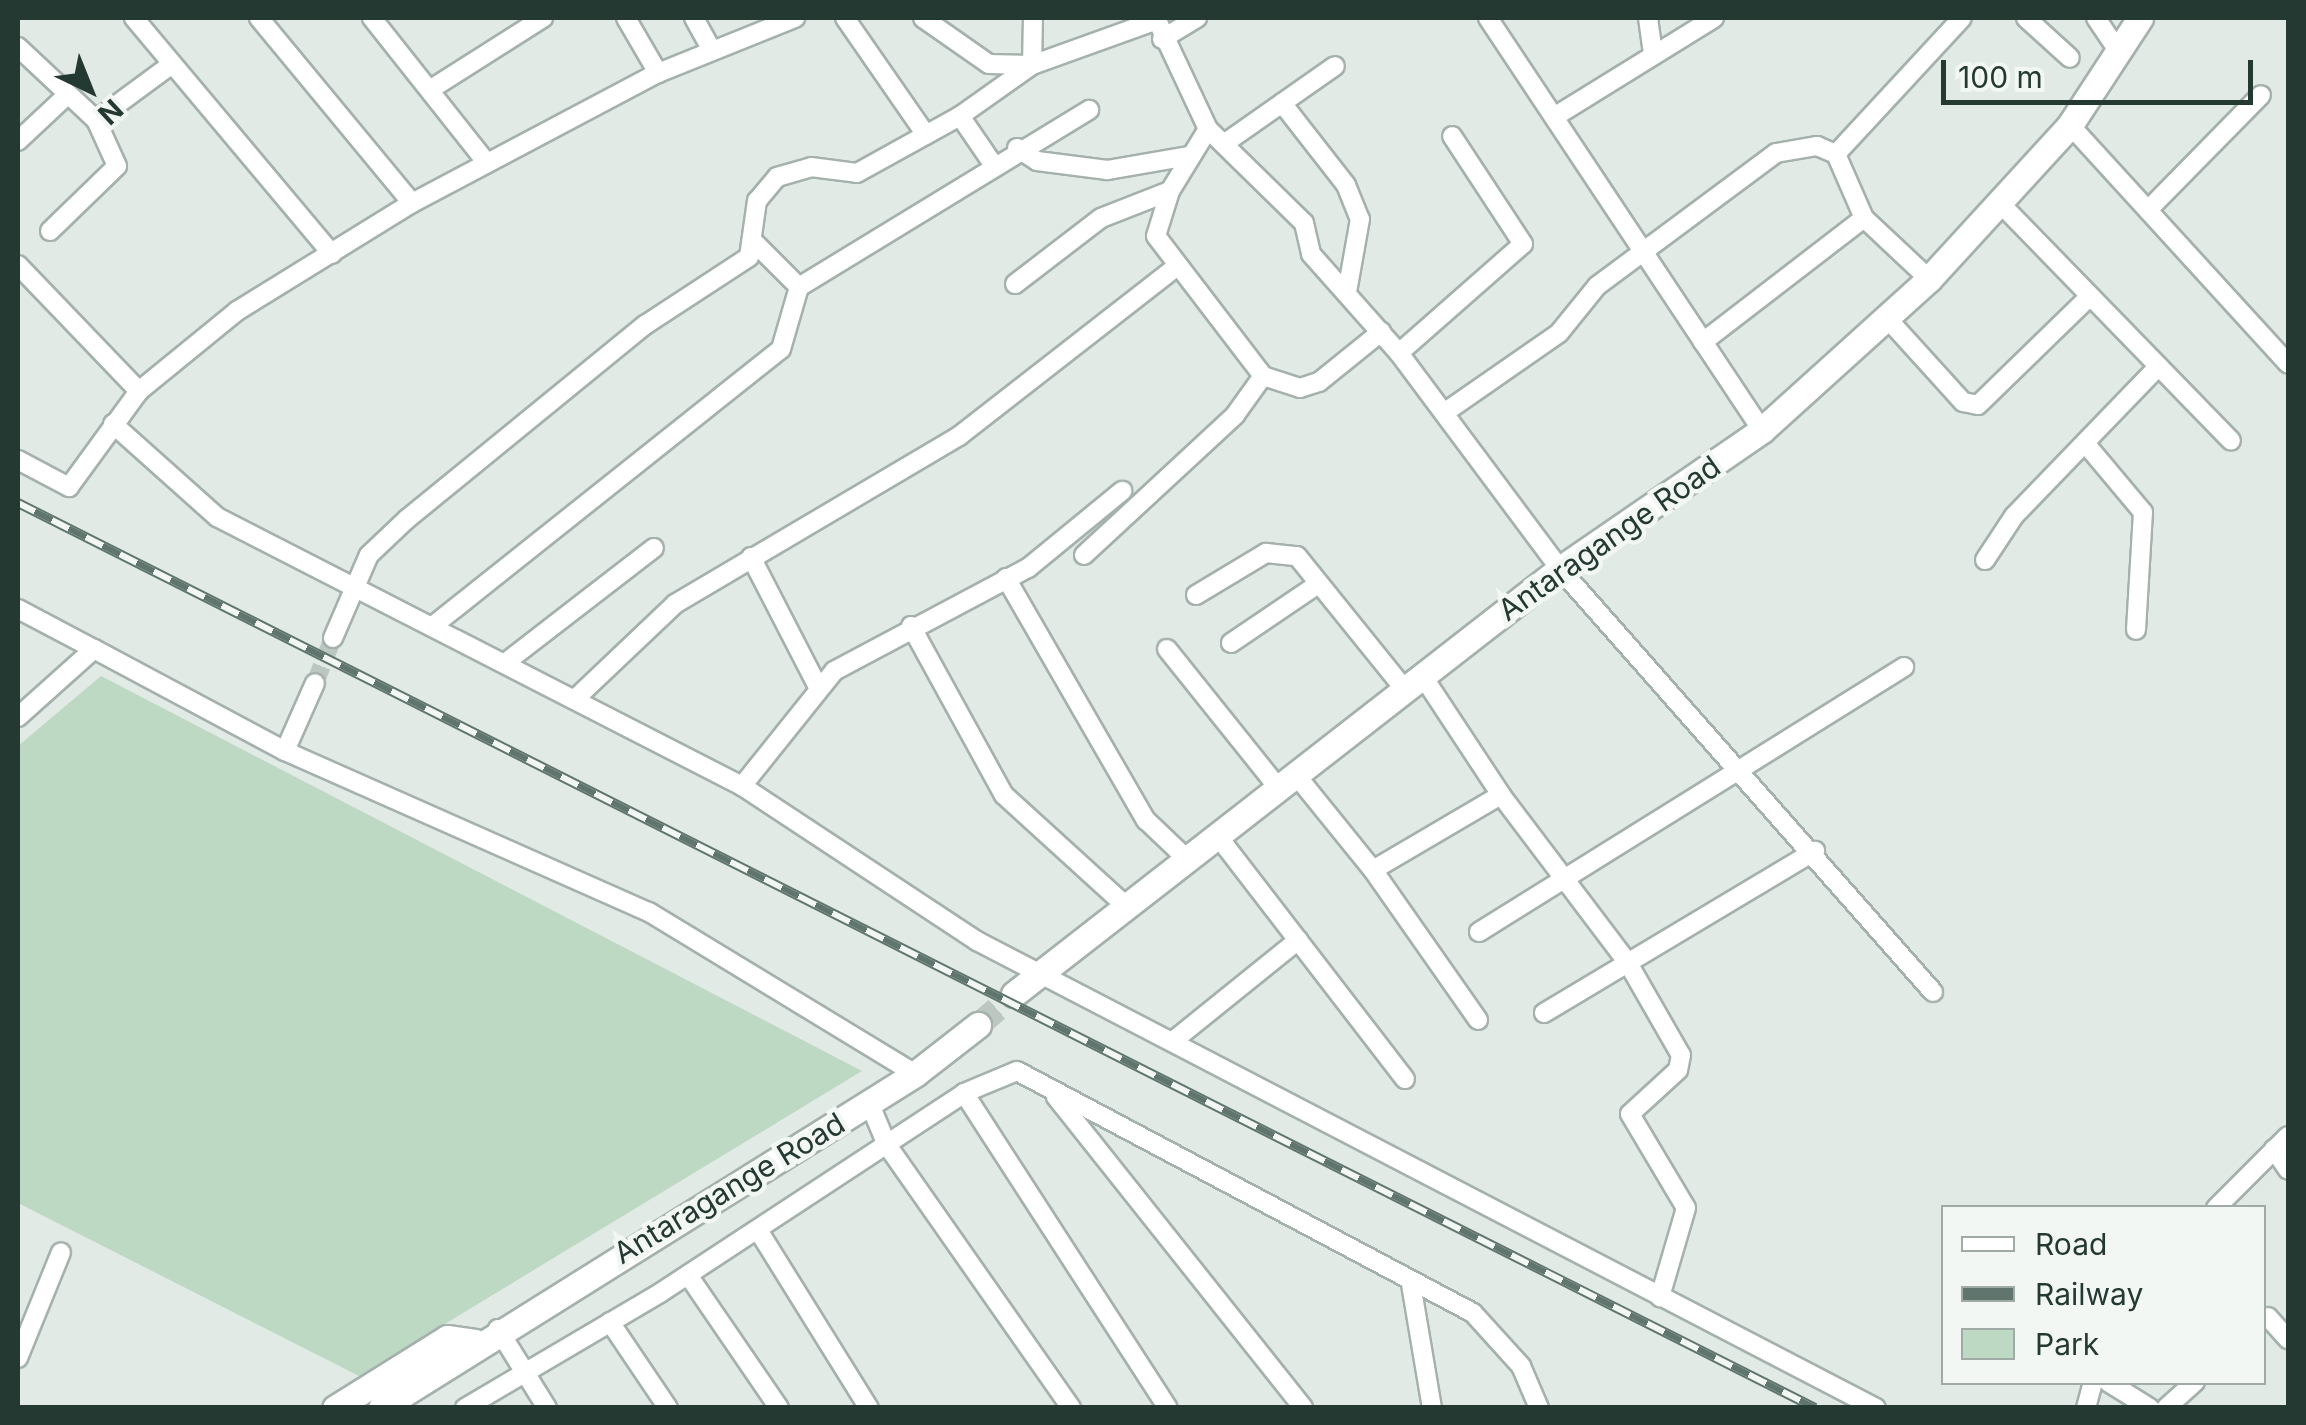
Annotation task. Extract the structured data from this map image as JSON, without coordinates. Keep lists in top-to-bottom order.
{
  "streets": {
    "street": ["Antaragange Road"]
  },
  "legend": ["Road", "Railway", "Park"],
  "scale_bar": "100 m",
  "north": "bottom right"
}
